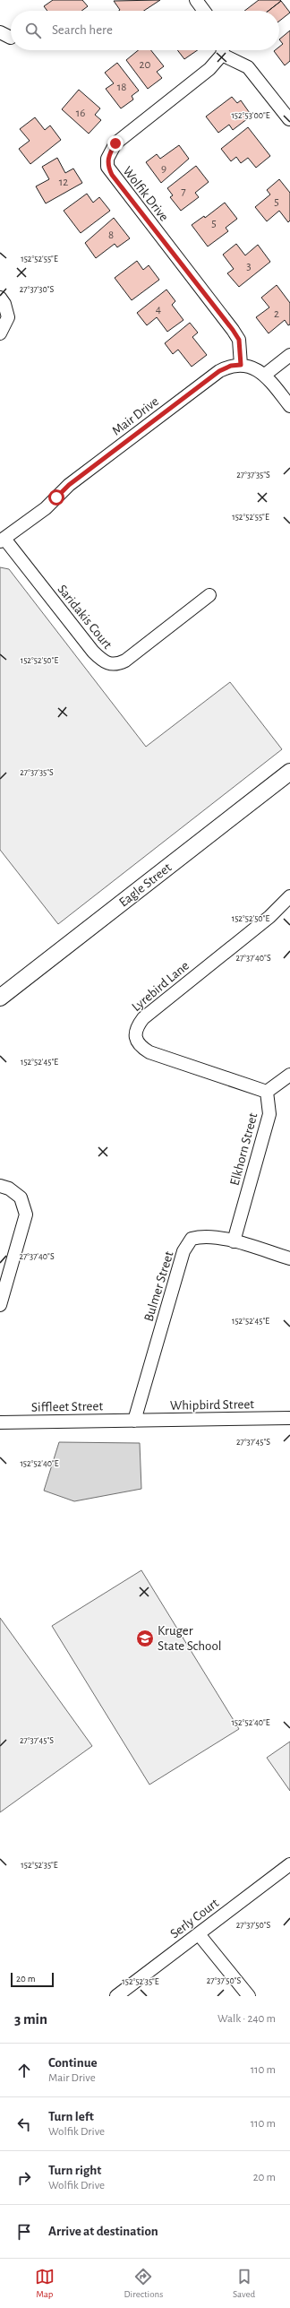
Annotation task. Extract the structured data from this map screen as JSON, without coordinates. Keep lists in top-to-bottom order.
{
  "streets": {
    "street": [
      "Wolfik Drive",
      "Mair Drive",
      "Saridakis Court",
      "Eagle Street",
      "Lyrebird Lane",
      "Elkhorn Street",
      "Bulmer Street",
      "Whipbird Street",
      "Siffleet Street",
      "Serly Court"
    ]
  },
  "crossings": [
    ["Wolfik Drive", "Mair Drive"],
    ["Mair Drive", "Saridakis Court"],
    ["Lyrebird Lane", "Elkhorn Street"],
    ["Elkhorn Street", "Bulmer Street"],
    ["Bulmer Street", "Whipbird Street"],
    ["Bulmer Street", "Siffleet Street"],
    ["Whipbird Street", "Siffleet Street"]
  ],
  "places": {
    "school or university": ["Kruger State School"]
  },
  "house_numbers": [
    "20",
    "18",
    "16",
    "9",
    "12",
    "7",
    "5",
    "5",
    "8",
    "3",
    "4",
    "2"
  ],
  "scale_bar": "20 m",
  "page": {
    "search": "Search here",
    "scale": "20 m",
    "heading": ["3 min", "Walk · 240 m"],
    "list": [
      ["Continue", "Mair Drive", "110 m"],
      ["Turn left", "Wolfik Drive", "110 m"],
      ["Turn right", "Wolfik Drive", "20 m"],
      "Arrive at destination"
    ],
    "nav": ["Map", "Directions", "Saved"]
  },
  "coordinates": [
    "152°53'00\"E",
    "152°52'55\"E",
    "27°37'30\"S",
    "27°37'35\"S",
    "152°52'50\"E",
    "27°37'40\"S",
    "152°52'45\"E",
    "27°37'45\"S",
    "152°52'40\"E",
    "152°52'35\"E",
    "27°37'50\"S"
  ]
}
